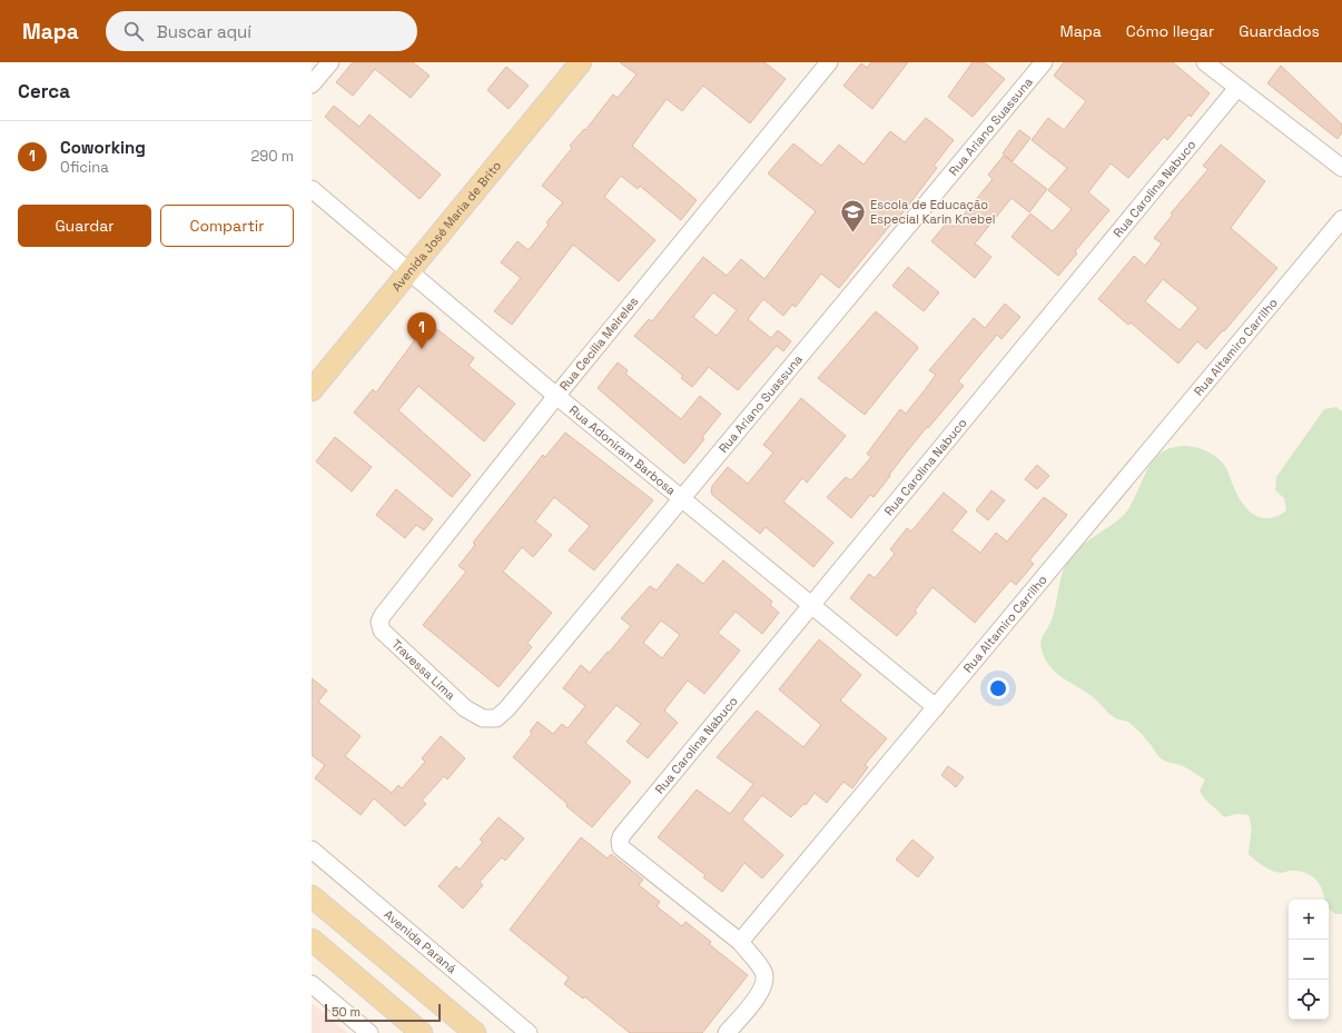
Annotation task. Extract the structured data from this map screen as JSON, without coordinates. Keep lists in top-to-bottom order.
{
  "streets": {
    "main road": ["Avenida José Maria de Brito"],
    "street": [
      "Rua Ariano Suassuna",
      "Rua Carolina Nabuco",
      "Rua Cecília Meireles",
      "Rua Altamiro Carrilho",
      "Rua Adoniram Barbosa",
      "Travessa Lima",
      "Avenida Paraná"
    ]
  },
  "crossings": [
    ["Rua Ariano Suassuna", "Rua Adoniram Barbosa"],
    ["Rua Ariano Suassuna", "Travessa Lima"],
    ["Rua Carolina Nabuco", "Rua Altamiro Carrilho"],
    ["Rua Carolina Nabuco", "Rua Adoniram Barbosa"],
    ["Avenida José Maria de Brito", "Rua Adoniram Barbosa"],
    ["Rua Cecília Meireles", "Rua Adoniram Barbosa"],
    ["Rua Cecília Meireles", "Travessa Lima"],
    ["Rua Altamiro Carrilho", "Rua Adoniram Barbosa"]
  ],
  "places": {
    "school or university": ["Escola de Educação Especial Karin Knebel"]
  },
  "scale_bar": "50 m",
  "page": {
    "header": "Mapa",
    "search": "Buscar aquí",
    "nav": ["Mapa", "Cómo llegar", "Guardados"],
    "heading": "Cerca",
    "list": [
      {
        "mark": "1",
        "name": "Coworking",
        "note": "Oficina",
        "value": "290 m"
      }
    ],
    "buttons": ["Guardar", "Compartir"],
    "pins": "1",
    "map_buttons": ["+", "−"],
    "scale": "50 m"
  }
}
